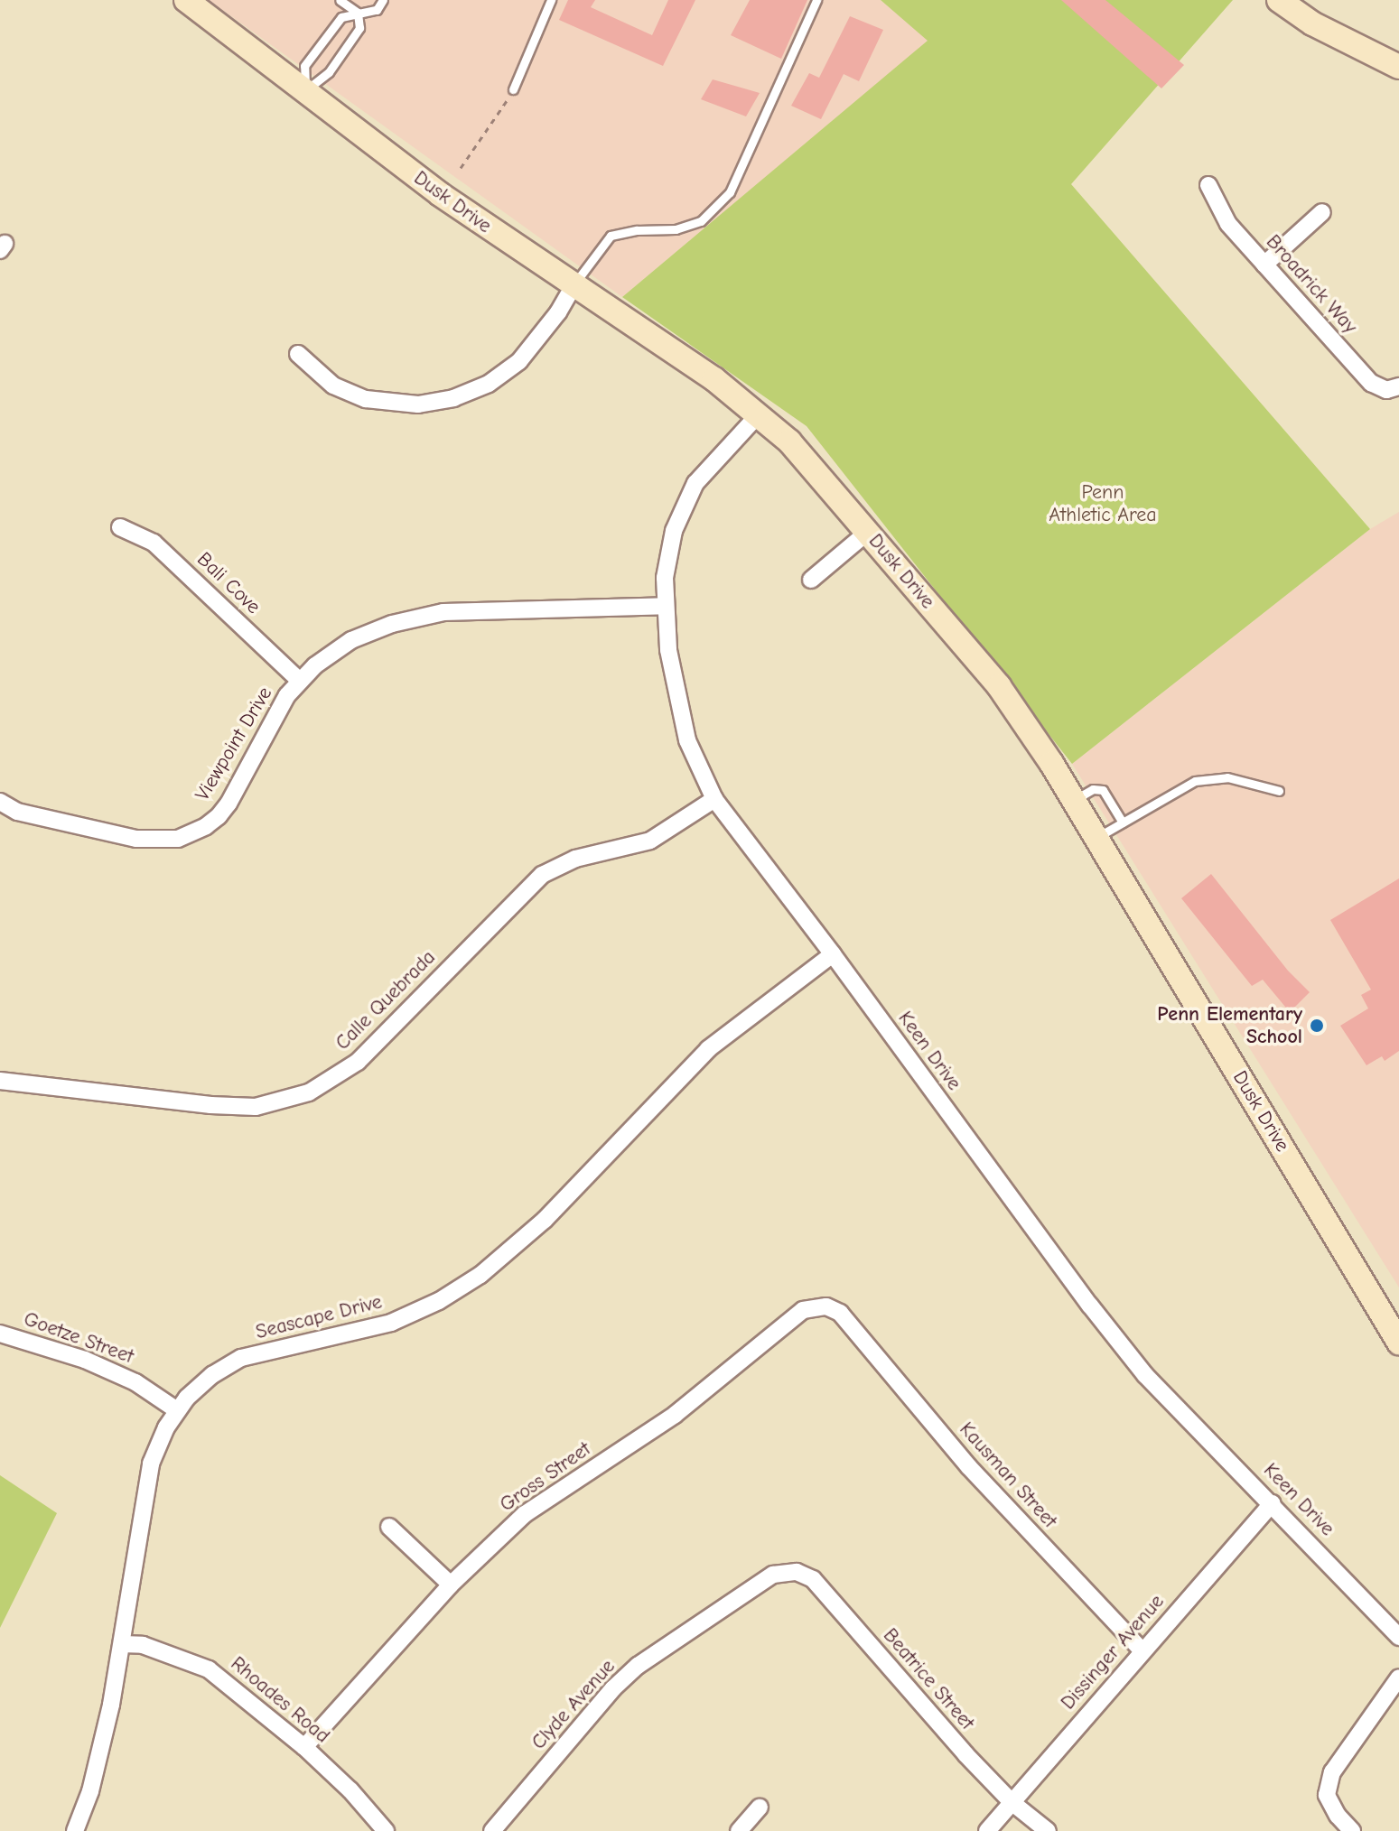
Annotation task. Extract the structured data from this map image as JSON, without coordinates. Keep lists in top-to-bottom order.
{
  "streets": {
    "street": [
      "Dusk Drive",
      "Broadrick Way",
      "Bali Cove",
      "Viewpoint Drive",
      "Calle Quebrada",
      "Keen Drive",
      "Seascape Drive",
      "Goetze Street",
      "Kausman Street",
      "Gross Street",
      "Dissinger Avenue",
      "Beatrice Street",
      "Rhoades Road",
      "Clyde Avenue"
    ]
  },
  "crossings": [
    ["Dusk Drive", "Keen Drive"],
    ["Bali Cove", "Viewpoint Drive"],
    ["Viewpoint Drive", "Keen Drive"],
    ["Calle Quebrada", "Keen Drive"],
    ["Keen Drive", "Seascape Drive"],
    ["Keen Drive", "Dissinger Avenue"],
    ["Seascape Drive", "Goetze Street"],
    ["Seascape Drive", "Rhoades Road"],
    ["Kausman Street", "Gross Street"],
    ["Kausman Street", "Dissinger Avenue"],
    ["Gross Street", "Rhoades Road"],
    ["Dissinger Avenue", "Beatrice Street"],
    ["Beatrice Street", "Clyde Avenue"]
  ],
  "parks": ["Penn Athletic Area"],
  "places": ["Penn Elementary School"]
}
